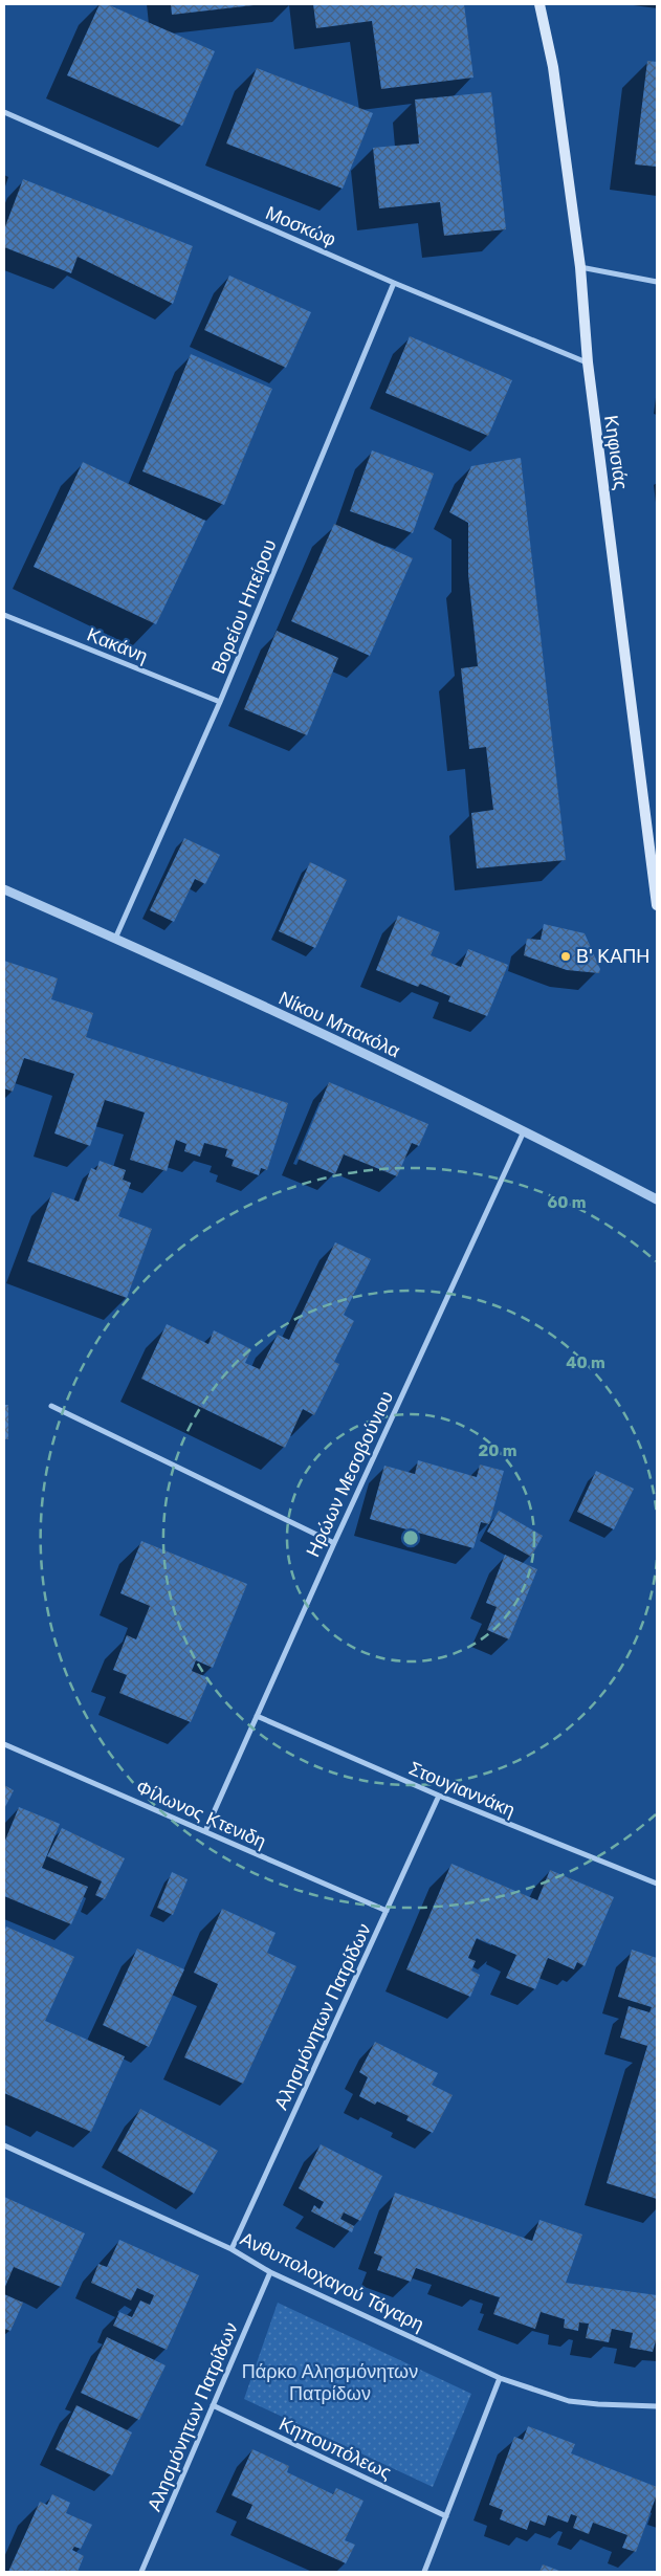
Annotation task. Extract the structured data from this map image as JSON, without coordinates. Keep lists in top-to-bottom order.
{
  "streets": {
    "main road": ["Κηφισιάς"],
    "street": [
      "Μοσκώφ",
      "Βορείου Ηπείρου",
      "Κακάνη",
      "Νίκου Μπακόλα",
      "Ηρώων Μεσοβούνιου",
      "Στουγιαννάκη",
      "Φίλωνος Κτενιδη",
      "Αλησμόνητων Πατρίδων",
      "Ανθυπολοχαγού Τάγαρη",
      "Κηπουπόλεως"
    ]
  },
  "crossings": [
    ["Μοσκώφ", "Κηφισιάς"],
    ["Μοσκώφ", "Βορείου Ηπείρου"],
    ["Βορείου Ηπείρου", "Κακάνη"],
    ["Βορείου Ηπείρου", "Νίκου Μπακόλα"],
    ["Νίκου Μπακόλα", "Ηρώων Μεσοβούνιου"],
    ["Ηρώων Μεσοβούνιου", "Στουγιαννάκη"],
    ["Ηρώων Μεσοβούνιου", "Φίλωνος Κτενιδη"],
    ["Στουγιαννάκη", "Αλησμόνητων Πατρίδων"],
    ["Φίλωνος Κτενιδη", "Αλησμόνητων Πατρίδων"],
    ["Αλησμόνητων Πατρίδων", "Ανθυπολοχαγού Τάγαρη"],
    ["Αλησμόνητων Πατρίδων", "Κηπουπόλεως"]
  ],
  "parks": ["Πάρκο Αλησμόνητων Πατρίδων"],
  "places": ["Β' ΚΑΠΗ"],
  "rings": ["60 m", "40 m", "20 m"]
}
